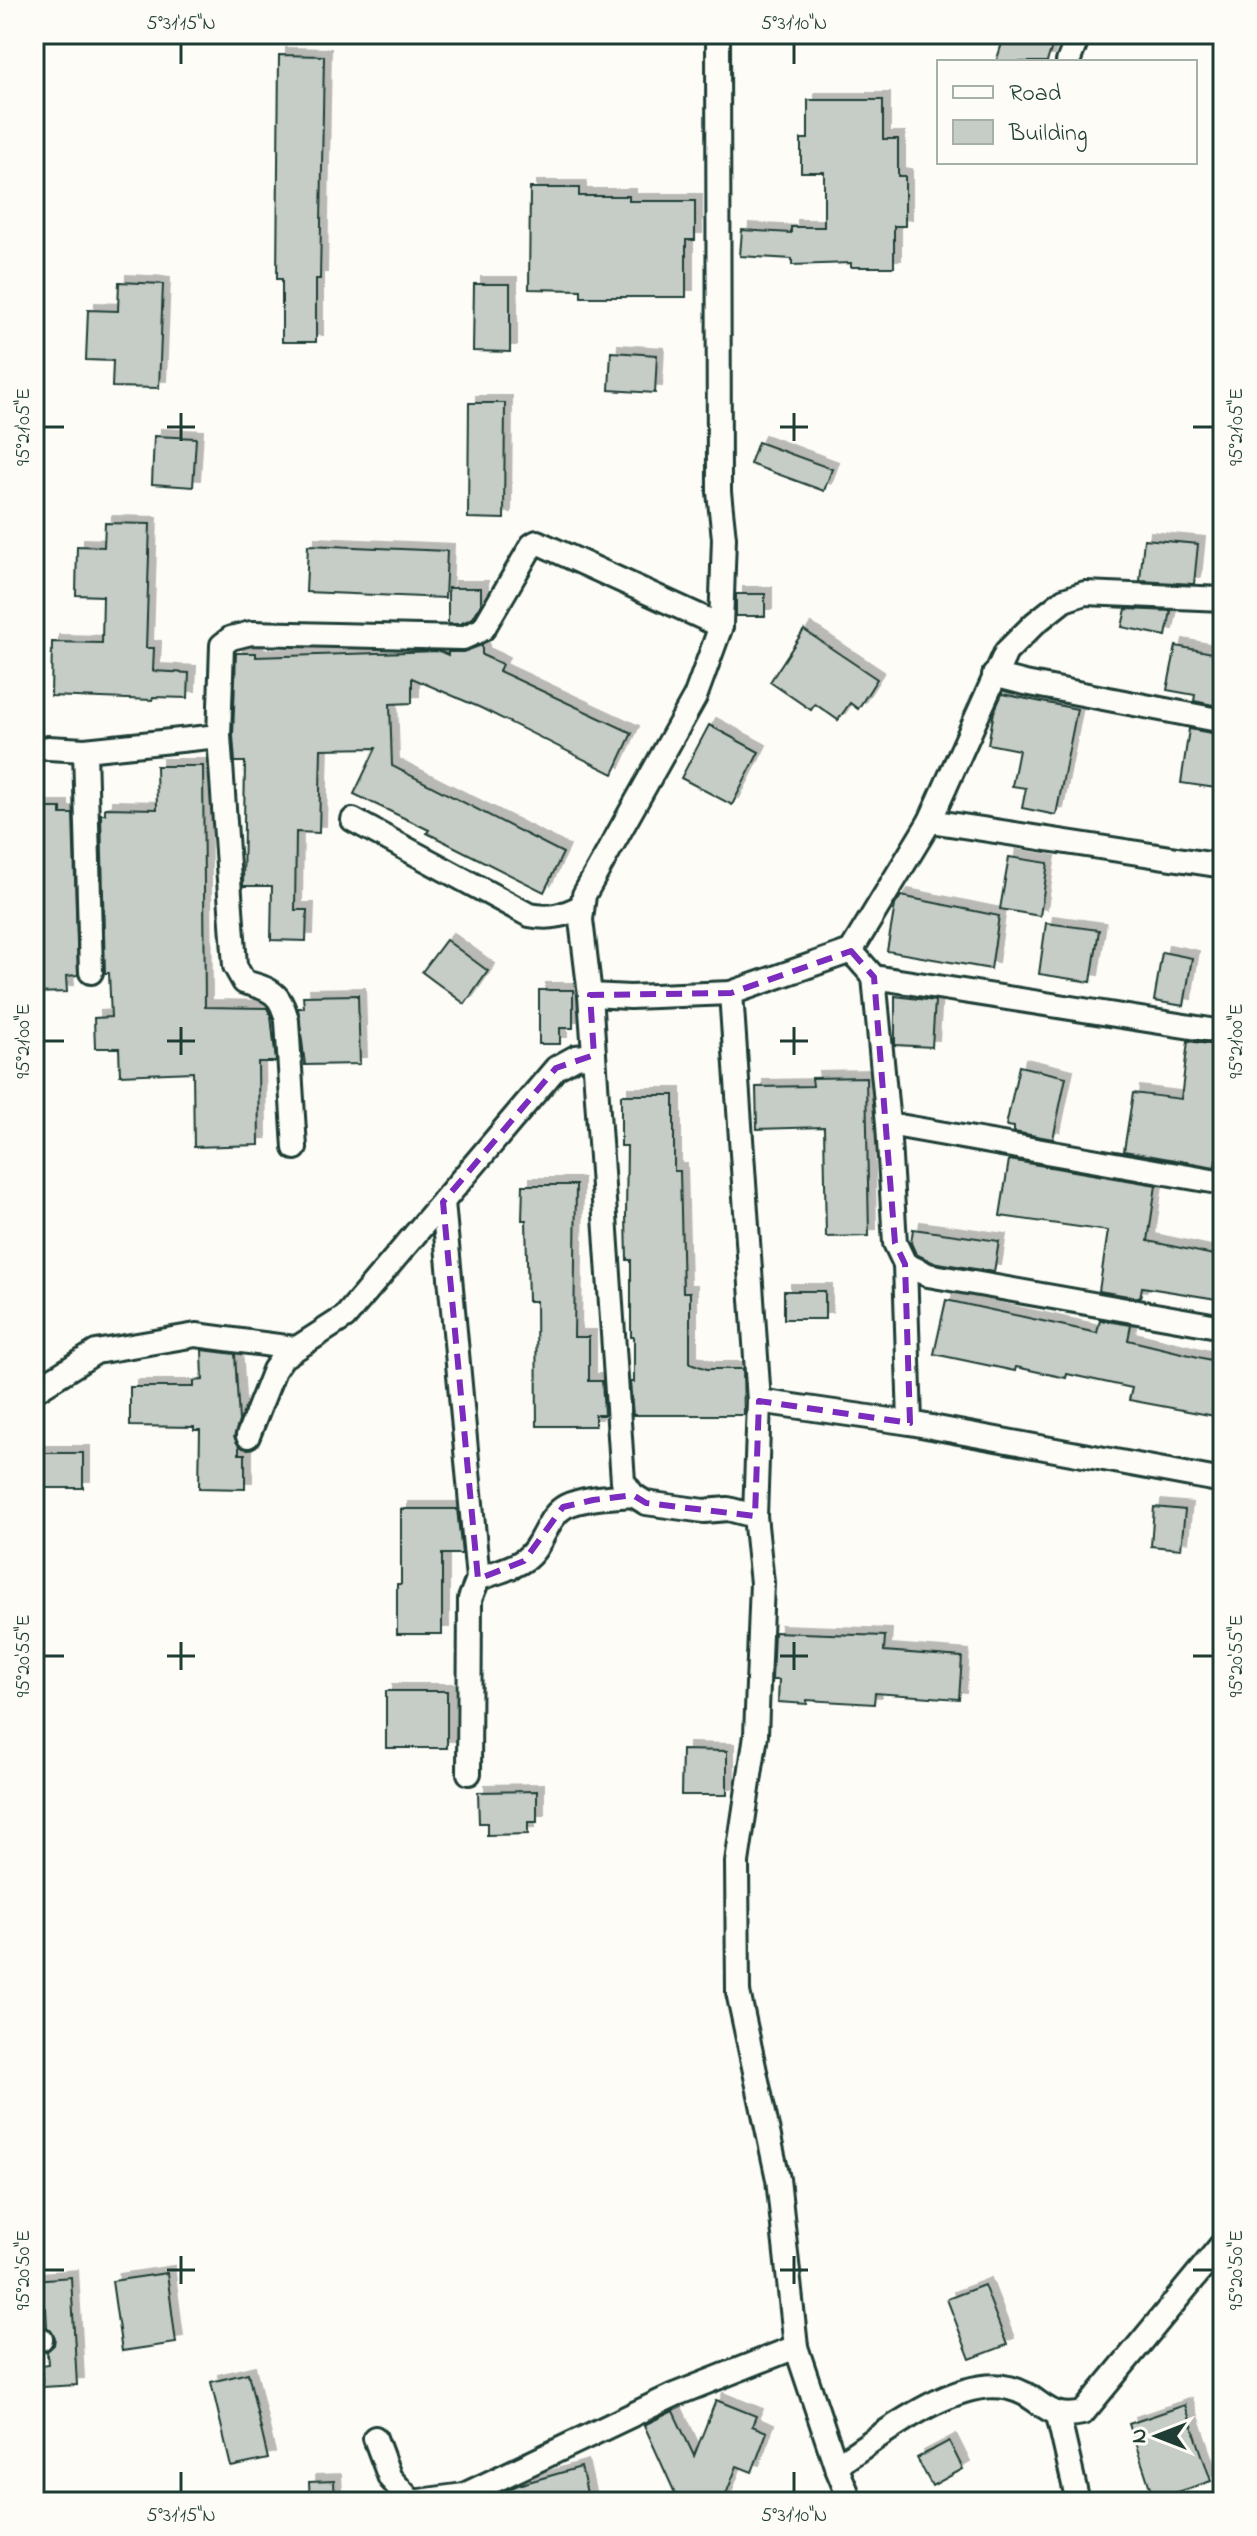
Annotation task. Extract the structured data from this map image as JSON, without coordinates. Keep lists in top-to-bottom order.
{
  "legend": ["Road", "Building"],
  "north": "left",
  "coordinates": [
    "5°31'15\"N",
    "5°31'10\"N",
    "95°21'05\"E",
    "95°21'00\"E",
    "95°20'55\"E",
    "95°20'50\"E"
  ]
}
